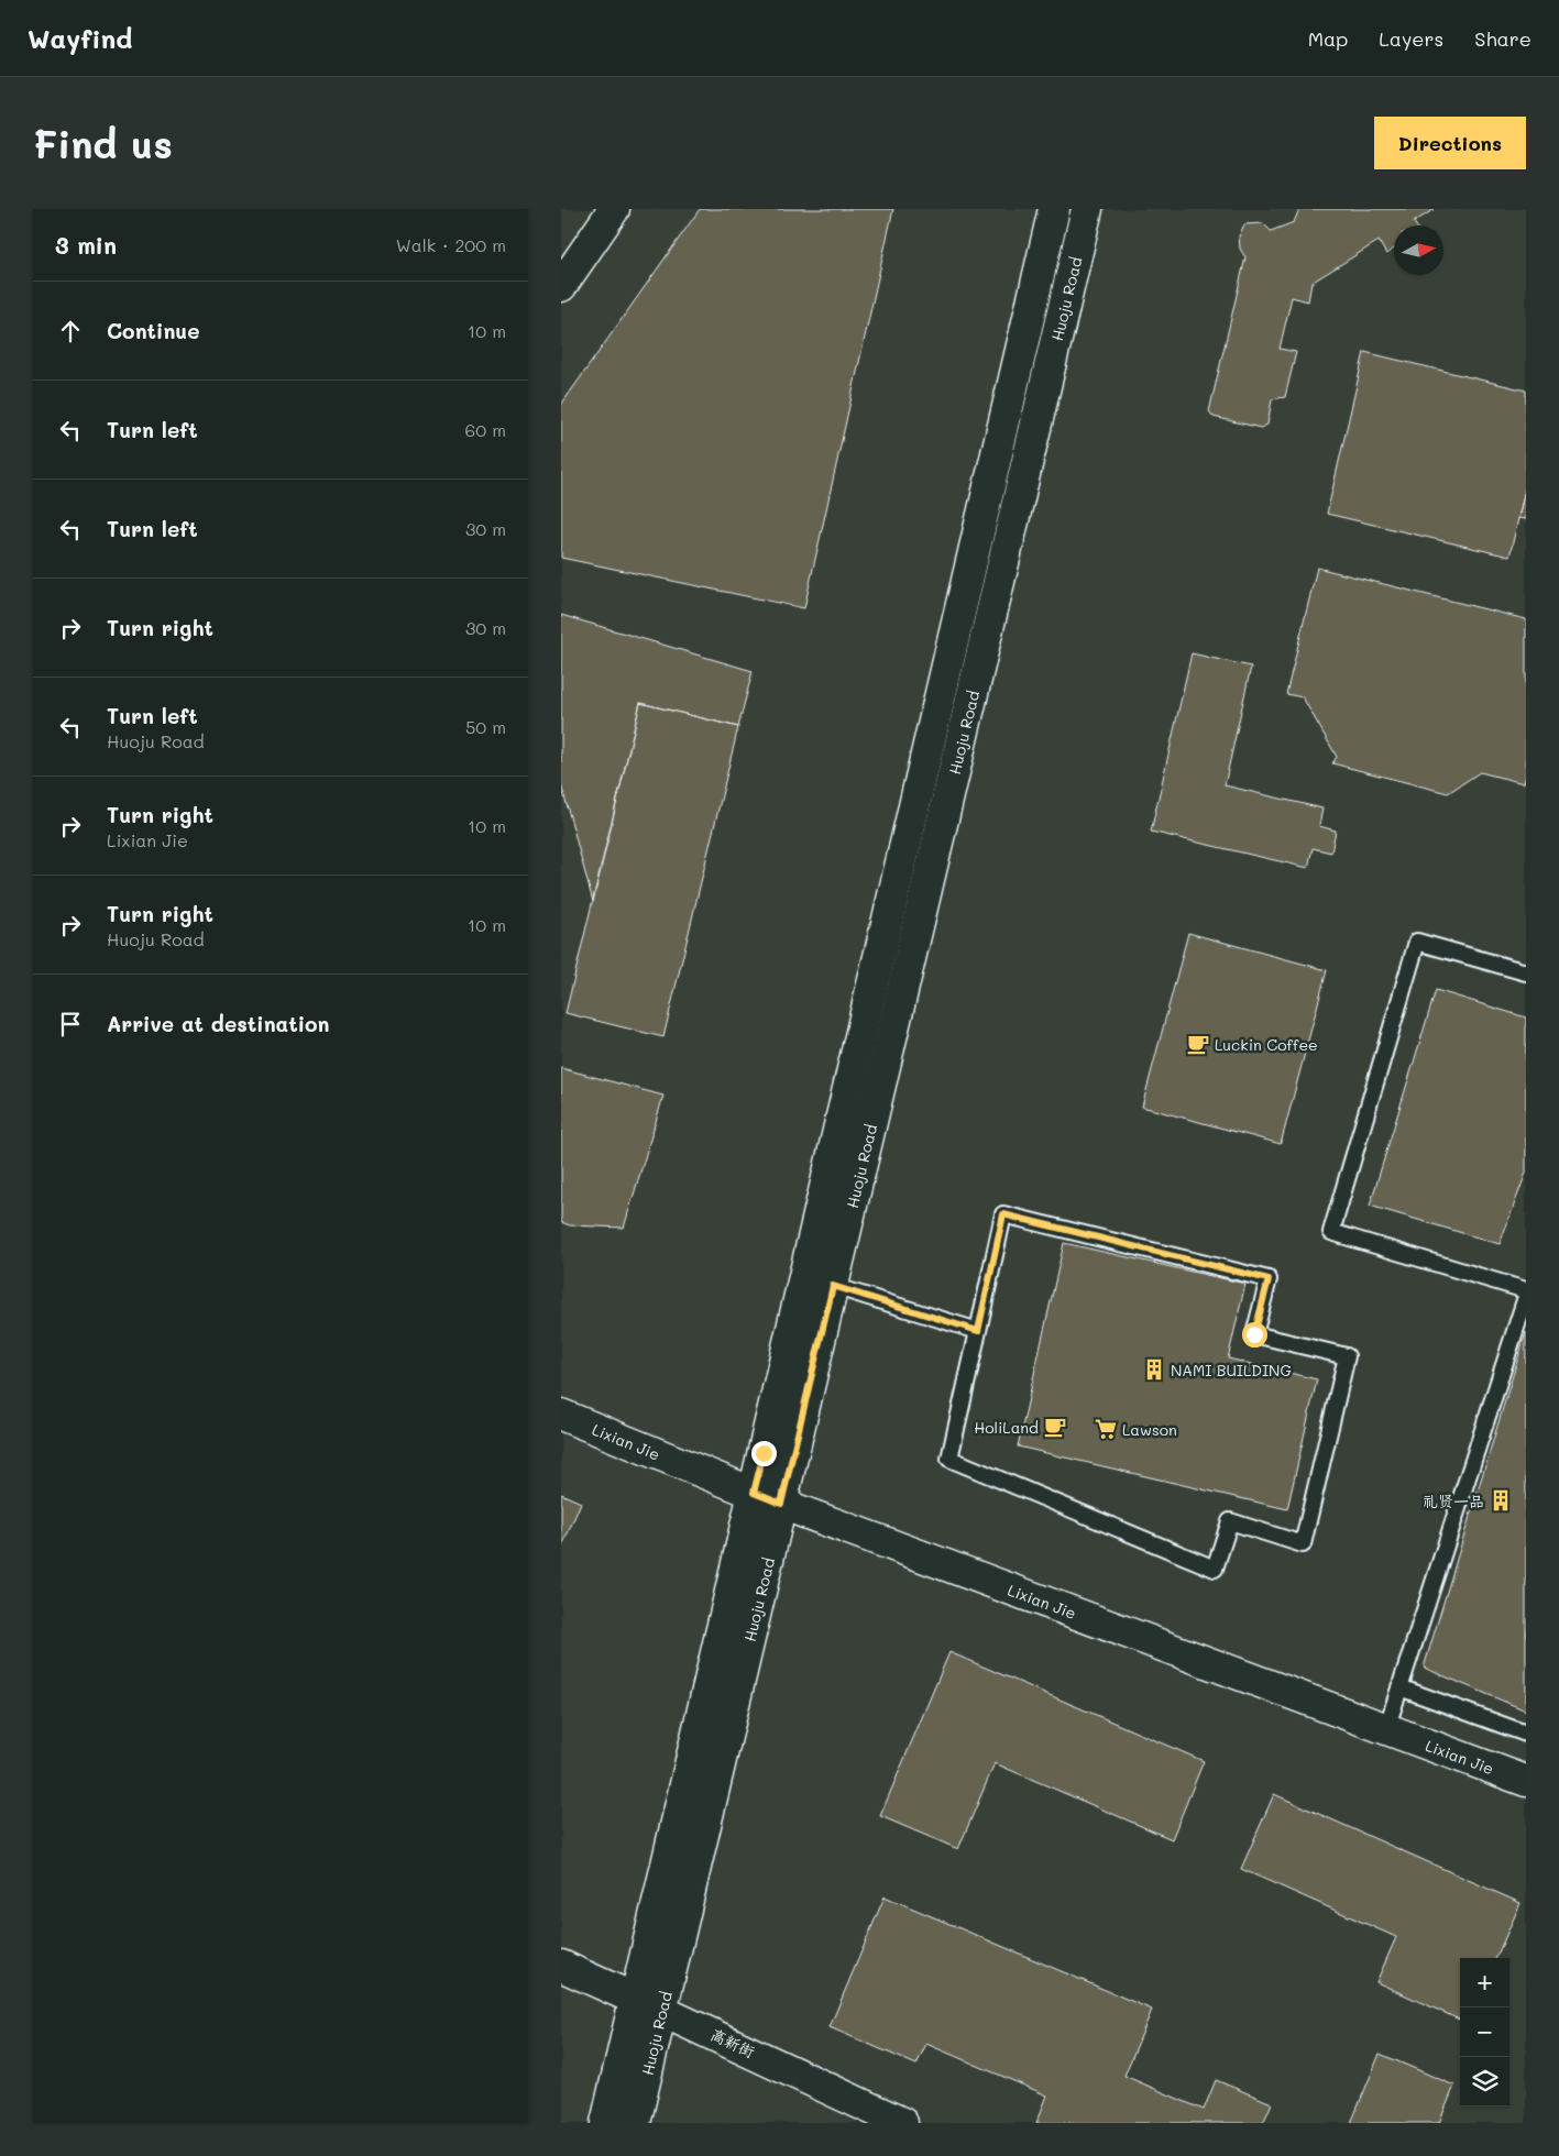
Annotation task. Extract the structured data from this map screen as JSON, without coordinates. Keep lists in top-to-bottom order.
{
  "streets": {
    "street": ["Huoju Road", "Lixian Jie", "高新街"]
  },
  "crossings": [
    ["Huoju Road", "Lixian Jie"],
    ["Huoju Road", "高新街"]
  ],
  "places": {
    "cafe": ["Luckin Coffee", "HoliLand"],
    "building": ["NAMI BUILDING", "礼贤一品"],
    "supermarket": ["Lawson"]
  },
  "north": "right",
  "page": {
    "header": "Wayfind",
    "nav": ["Map", "Layers", "Share"],
    "buttons": "Directions",
    "title": "Find us",
    "heading": ["3 min", "Walk · 200 m"],
    "list": [
      ["Continue", "10 m"],
      ["Turn left", "60 m"],
      ["Turn left", "30 m"],
      ["Turn right", "30 m"],
      ["Turn left", "Huoju Road", "50 m"],
      ["Turn right", "Lixian Jie", "10 m"],
      ["Turn right", "Huoju Road", "10 m"],
      "Arrive at destination"
    ],
    "map_buttons": ["+", "−"]
  }
}
